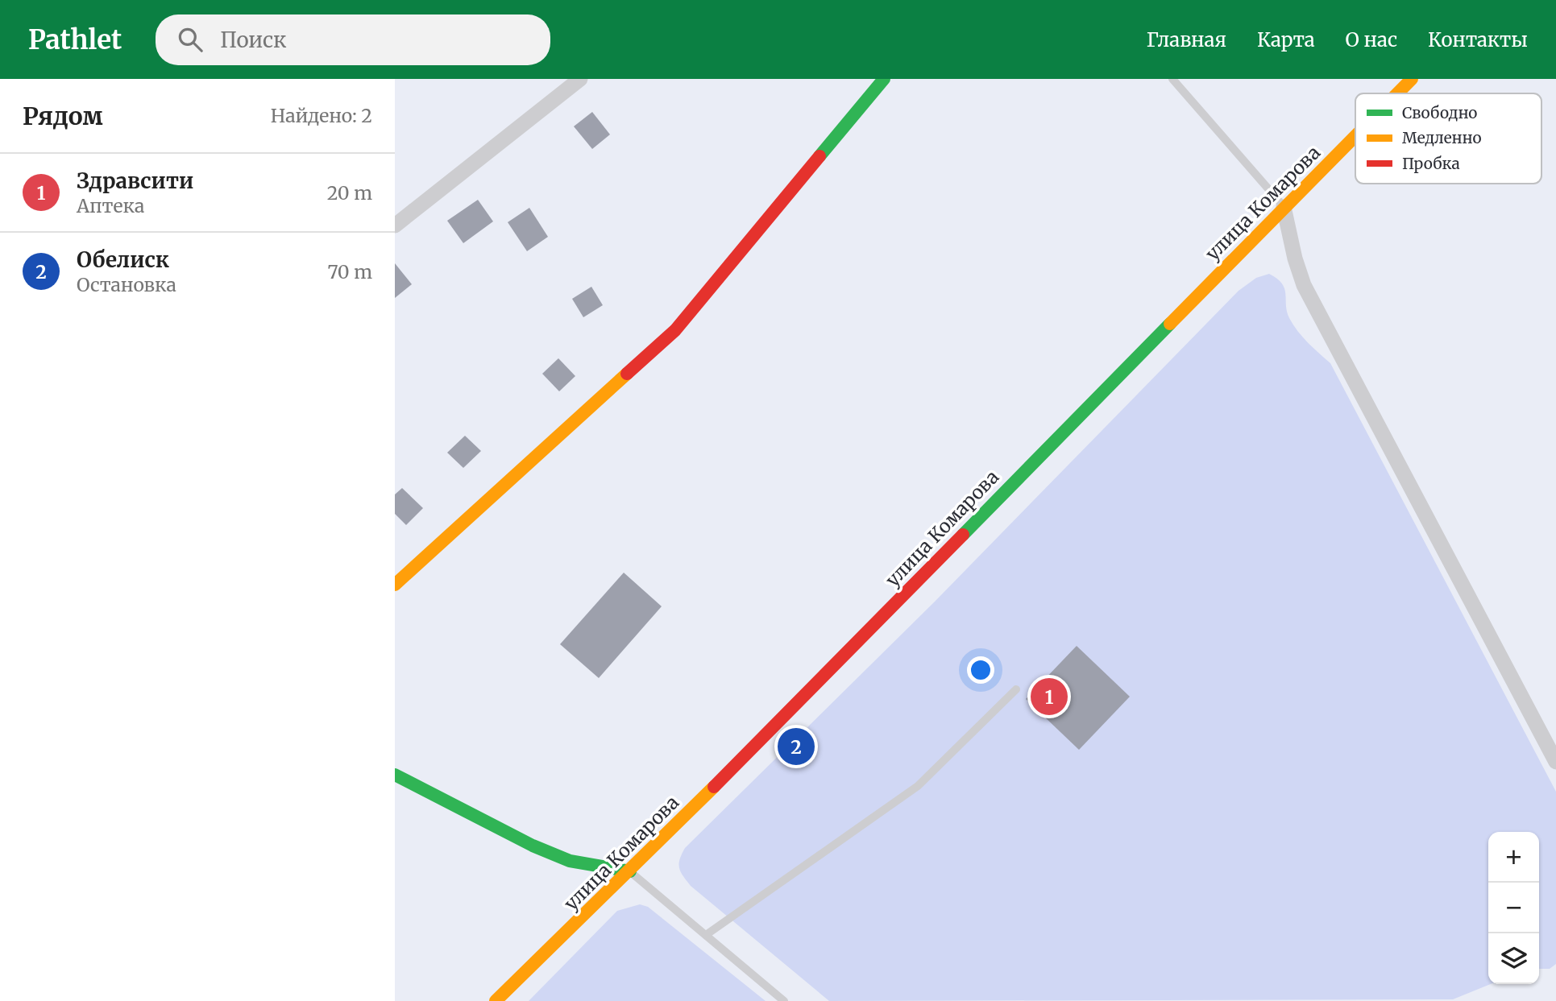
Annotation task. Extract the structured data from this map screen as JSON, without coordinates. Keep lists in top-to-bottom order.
{
  "streets": {
    "main road": ["улица Комарова"]
  },
  "legend": ["Свободно", "Медленно", "Пробка"],
  "page": {
    "header": "Pathlet",
    "search": "Поиск",
    "nav": [
      "Главная",
      "Карта",
      "О нас",
      "Контакты"
    ],
    "heading": ["Рядом", "Найдено: 2"],
    "list": [
      {
        "mark": "1",
        "name": "Здравсити",
        "note": "Аптека",
        "value": "20 m"
      },
      {
        "mark": "2",
        "name": "Обелиск",
        "note": "Остановка",
        "value": "70 m"
      }
    ],
    "pins": ["1", "2"],
    "map_buttons": ["+", "−"]
  }
}
